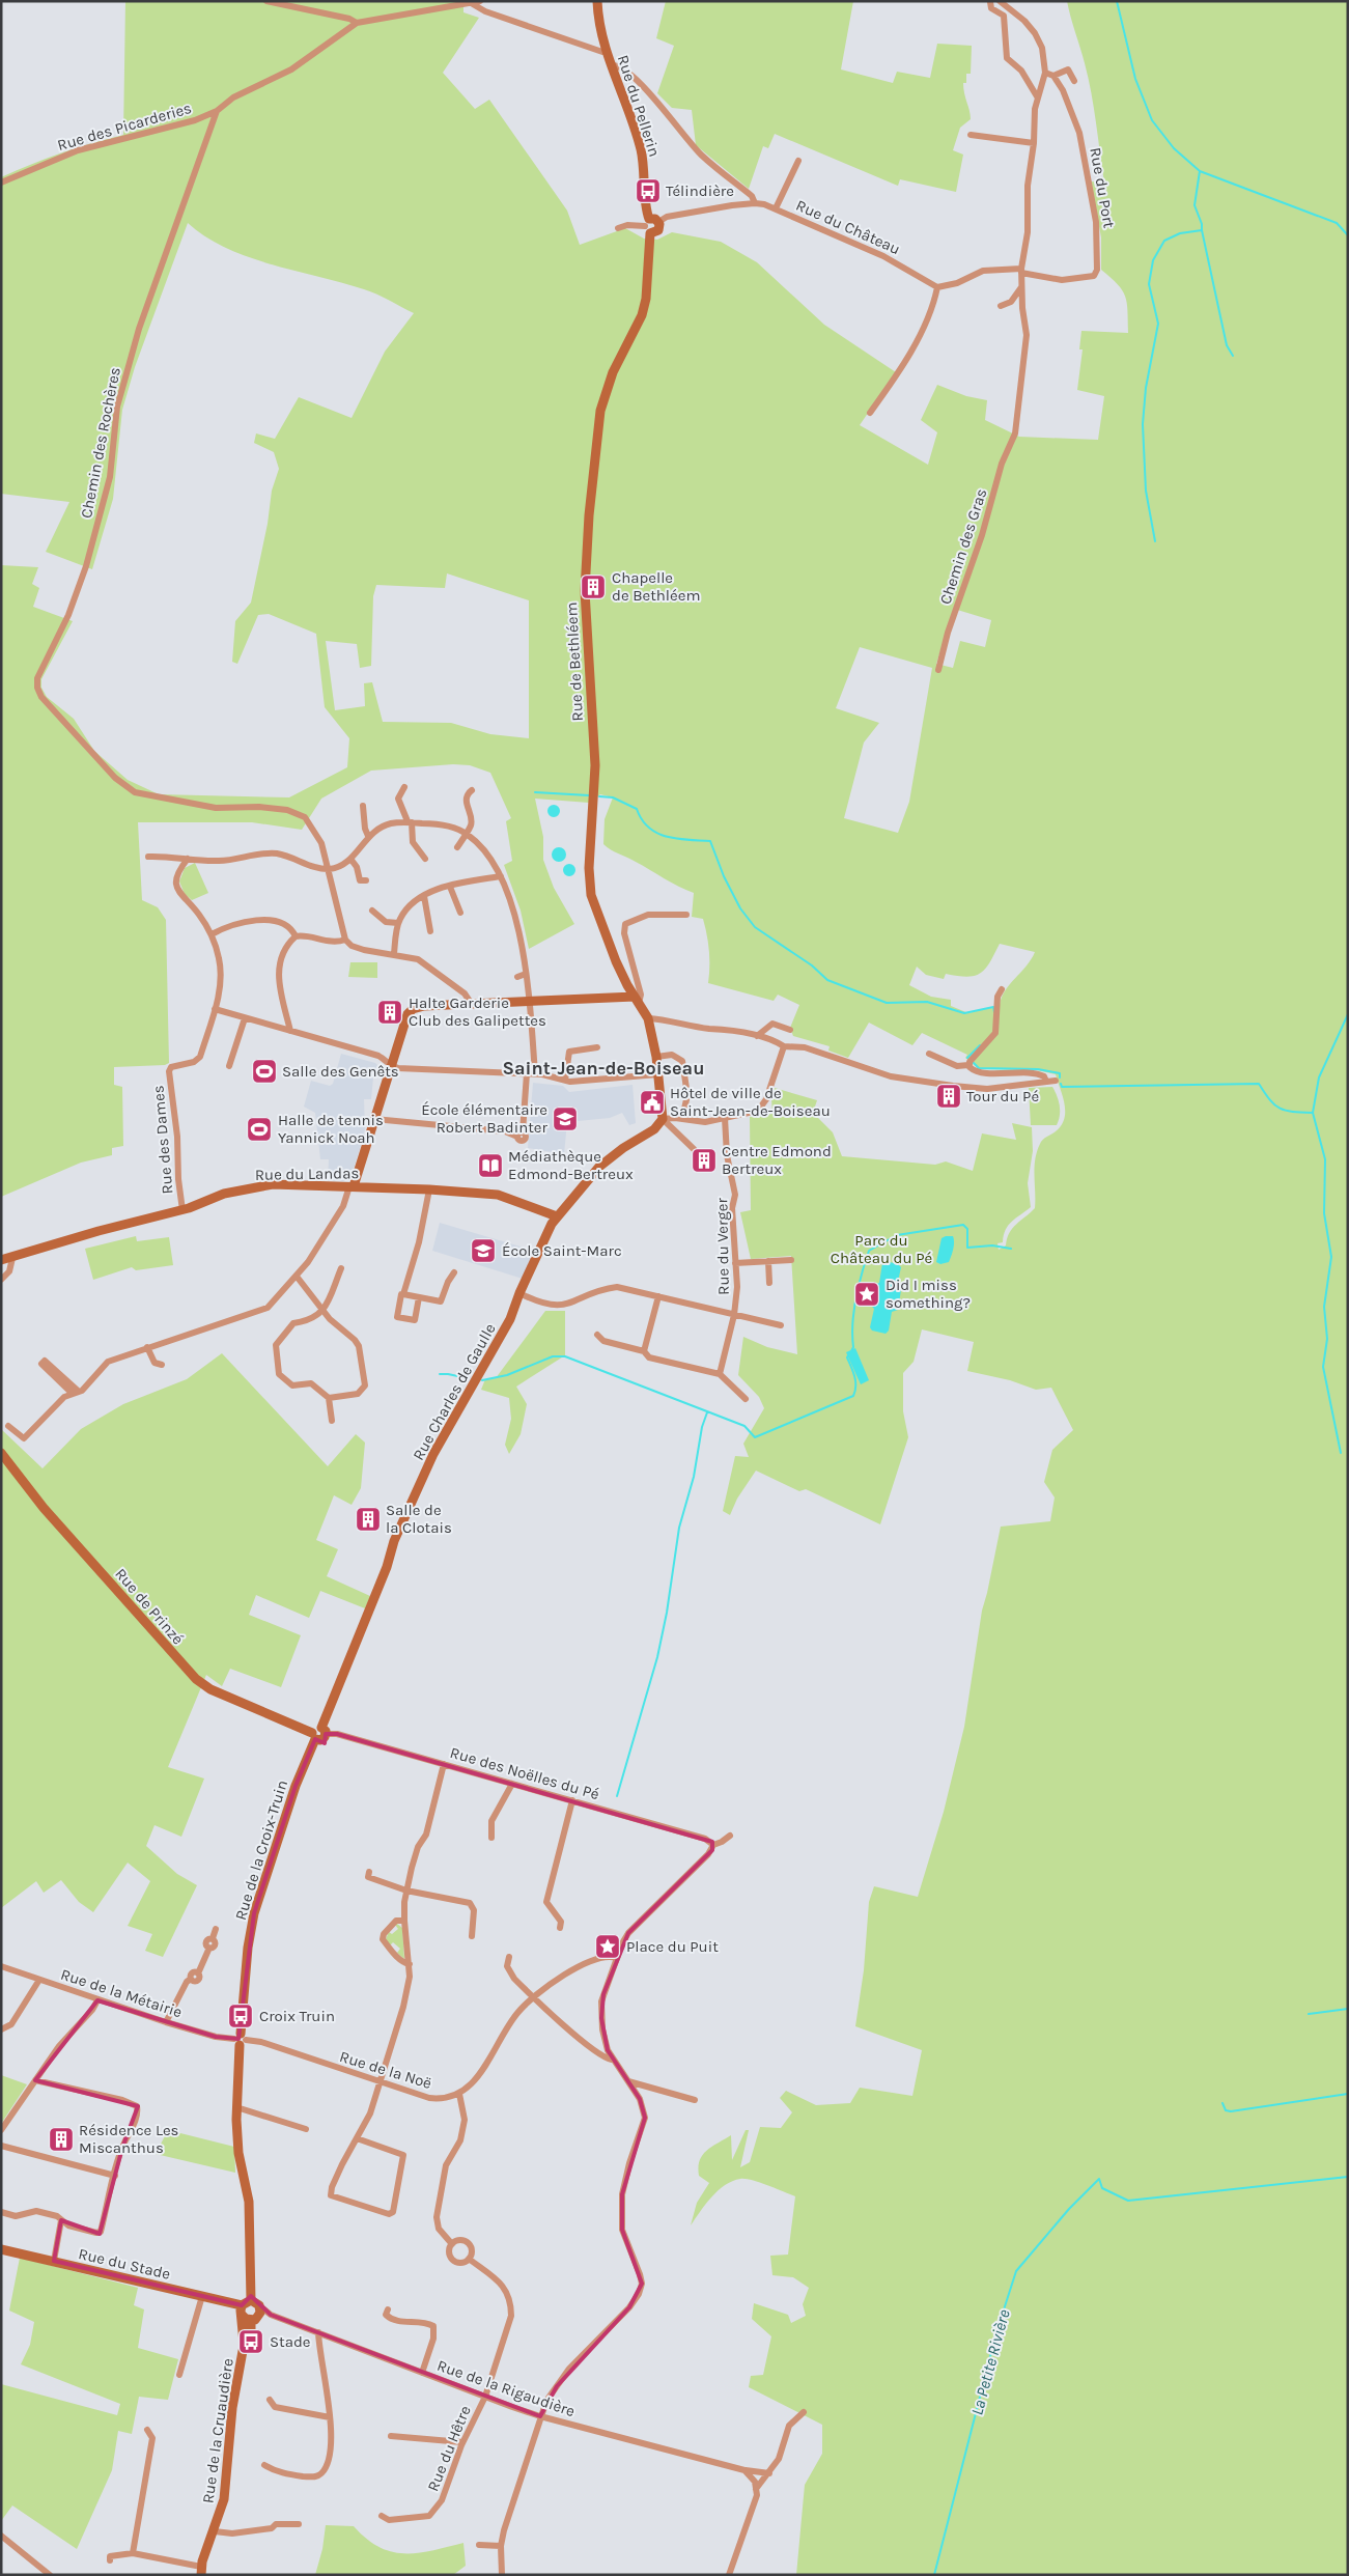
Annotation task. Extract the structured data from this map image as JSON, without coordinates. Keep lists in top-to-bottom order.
{
  "streets": {
    "main road": [
      "Rue du Pellerin",
      "Rue de Bethléem",
      "Rue du Landas",
      "Rue Charles de Gaulle",
      "Rue de Prinzé",
      "Rue de la Croix-Truin",
      "Rue du Stade",
      "Rue de la Cruaudière"
    ],
    "street": [
      "Rue des Picarderies",
      "Rue du Port",
      "Rue du Château",
      "Chemin des Rochères",
      "Chemin des Gras",
      "Rue des Dames",
      "Rue du Verger",
      "Rue des Noëlles du Pé",
      "Rue de la Métairie",
      "Rue de la Noë",
      "Rue de la Rigaudière",
      "Rue du Hêtre"
    ]
  },
  "crossings": [
    ["Rue du Pellerin", "Rue de Bethléem"],
    ["Rue des Picarderies", "Chemin des Rochères"],
    ["Rue du Port", "Chemin des Gras"],
    ["Rue de Bethléem", "Rue Charles de Gaulle"],
    ["Rue des Dames", "Rue du Landas"],
    ["Rue du Landas", "Rue Charles de Gaulle"],
    ["Rue Charles de Gaulle", "Rue des Noëlles du Pé"],
    ["Rue de Prinzé", "Rue de la Croix-Truin"],
    ["Rue de la Croix-Truin", "Rue de la Métairie"],
    ["Rue de la Croix-Truin", "Rue de la Noë"],
    ["Rue de la Croix-Truin", "Rue de la Rigaudière"],
    ["Rue de la Croix-Truin", "Rue de la Cruaudière"],
    ["Rue de la Métairie", "Rue de la Noë"],
    ["Rue de la Rigaudière", "Rue de la Cruaudière"],
    ["Rue de la Rigaudière", "Rue du Hêtre"]
  ],
  "districts": ["Saint-Jean-de-Boiseau"],
  "water": ["La Petite Rivière"],
  "parks": ["Parc du Château du Pé"],
  "places": {
    "bus stop": ["Télindière", "Croix Truin", "Stade"],
    "building": [
      "Chapelle de Bethléem",
      "Halte Garderie Club des Galipettes",
      "Tour du Pé",
      "Centre Edmond Bertreux",
      "Salle de la Clotais",
      "Résidence Les Miscanthus"
    ],
    "sports": ["Salle des Genêts", "Halle de tennis Yannick Noah"],
    "public building": ["Hôtel de ville de Saint-Jean-de-Boiseau"],
    "school or university": ["École élémentaire Robert Badinter", "École Saint-Marc"],
    "library": ["Médiathèque Edmond-Bertreux"],
    "place": ["Did I miss something?", "Place du Puit"]
  }
}
